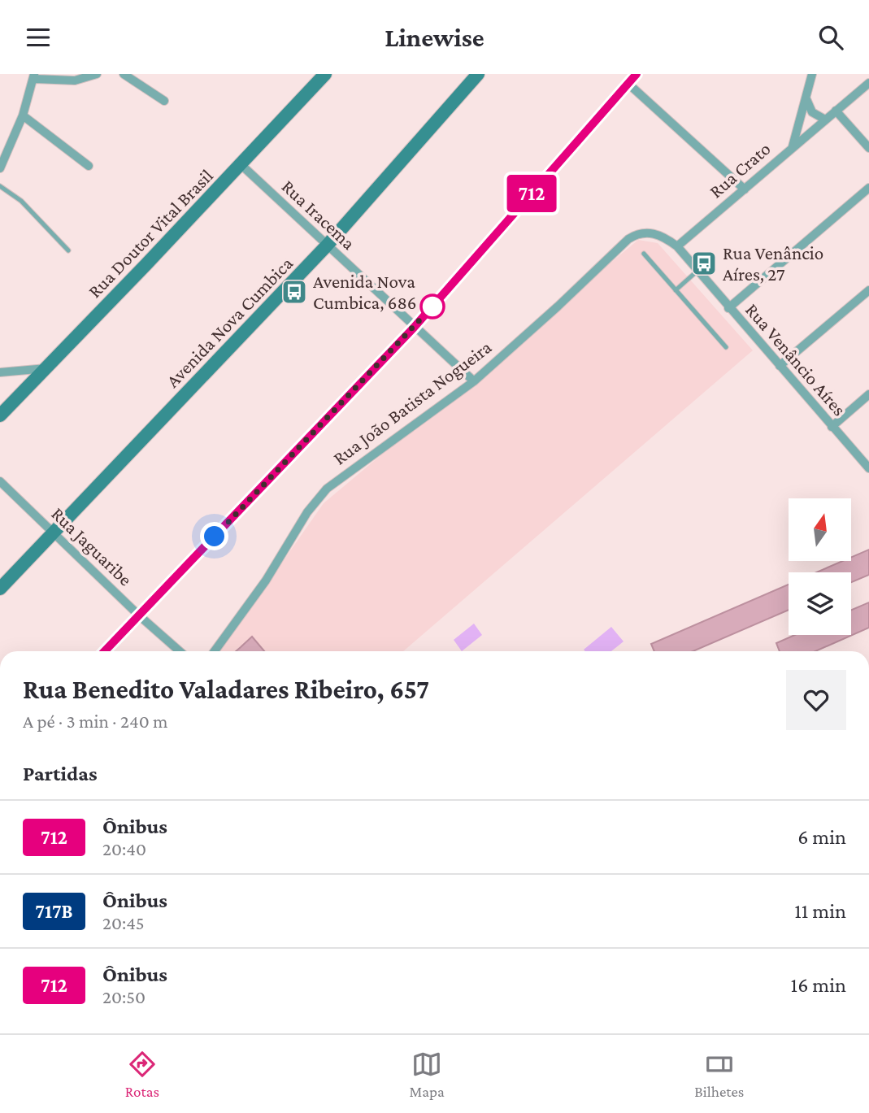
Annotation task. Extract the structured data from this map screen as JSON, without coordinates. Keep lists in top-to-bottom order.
{
  "streets": {
    "street": [
      "Rua Crato",
      "Rua Iracema",
      "Rua Doutor Vital Brasil",
      "Avenida Nova Cumbica",
      "Rua Venâncio Aíres",
      "Rua João Batista Nogueira",
      "Rua Jaguaribe"
    ]
  },
  "crossings": [
    ["Rua Crato", "Rua Venâncio Aíres"],
    ["Rua Crato", "Rua João Batista Nogueira"],
    ["Rua Iracema", "Rua Doutor Vital Brasil"],
    ["Rua Iracema", "Avenida Nova Cumbica"],
    ["Rua Iracema", "Rua João Batista Nogueira"],
    ["Avenida Nova Cumbica", "Rua Jaguaribe"],
    ["Rua Venâncio Aíres", "Rua João Batista Nogueira"]
  ],
  "places": {
    "bus stop": ["Rua Venâncio Aíres, 27", "Avenida Nova Cumbica, 686"]
  },
  "lines": ["bus line 712"],
  "north": "top",
  "page": {
    "header": "Linewise",
    "on_map": "712",
    "heading": [
      ["Rua Benedito Valadares Ribeiro, 657", "A pé · 3 min · 240 m"],
      "Partidas"
    ],
    "list": [
      {
        "mark": "712",
        "name": "Ônibus",
        "note": "20:40",
        "value": "6 min"
      },
      {
        "mark": "717B",
        "name": "Ônibus",
        "note": "20:45",
        "value": "11 min"
      },
      {
        "mark": "712",
        "name": "Ônibus",
        "note": "20:50",
        "value": "16 min"
      }
    ],
    "tabs": ["Rotas", "Mapa", "Bilhetes"]
  }
}
